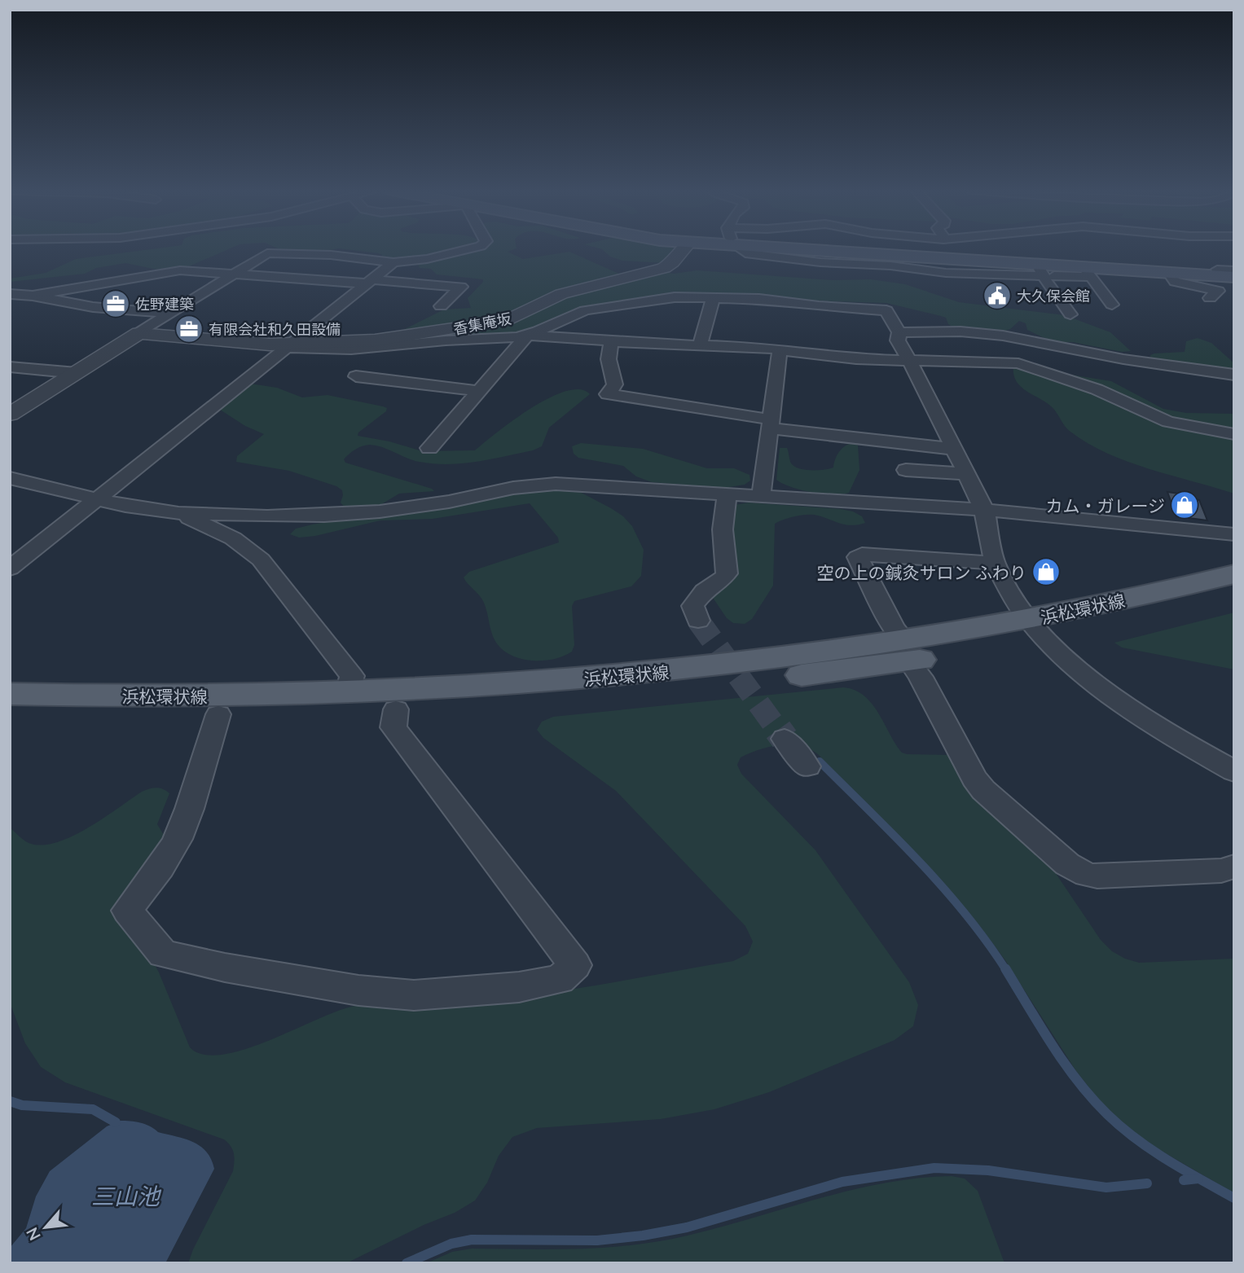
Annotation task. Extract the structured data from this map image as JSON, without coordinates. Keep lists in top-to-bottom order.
{
  "streets": {
    "main road": ["浜松環状線"],
    "street": ["香集庵坂"]
  },
  "water": ["三山池"],
  "places": {
    "public building": ["大久保会館"],
    "office": ["佐野建築", "有限会社和久田設備"],
    "shop": ["カム・ガレージ", "空の上の鍼灸サロン ふわり"]
  },
  "north": "bottom left"
}
